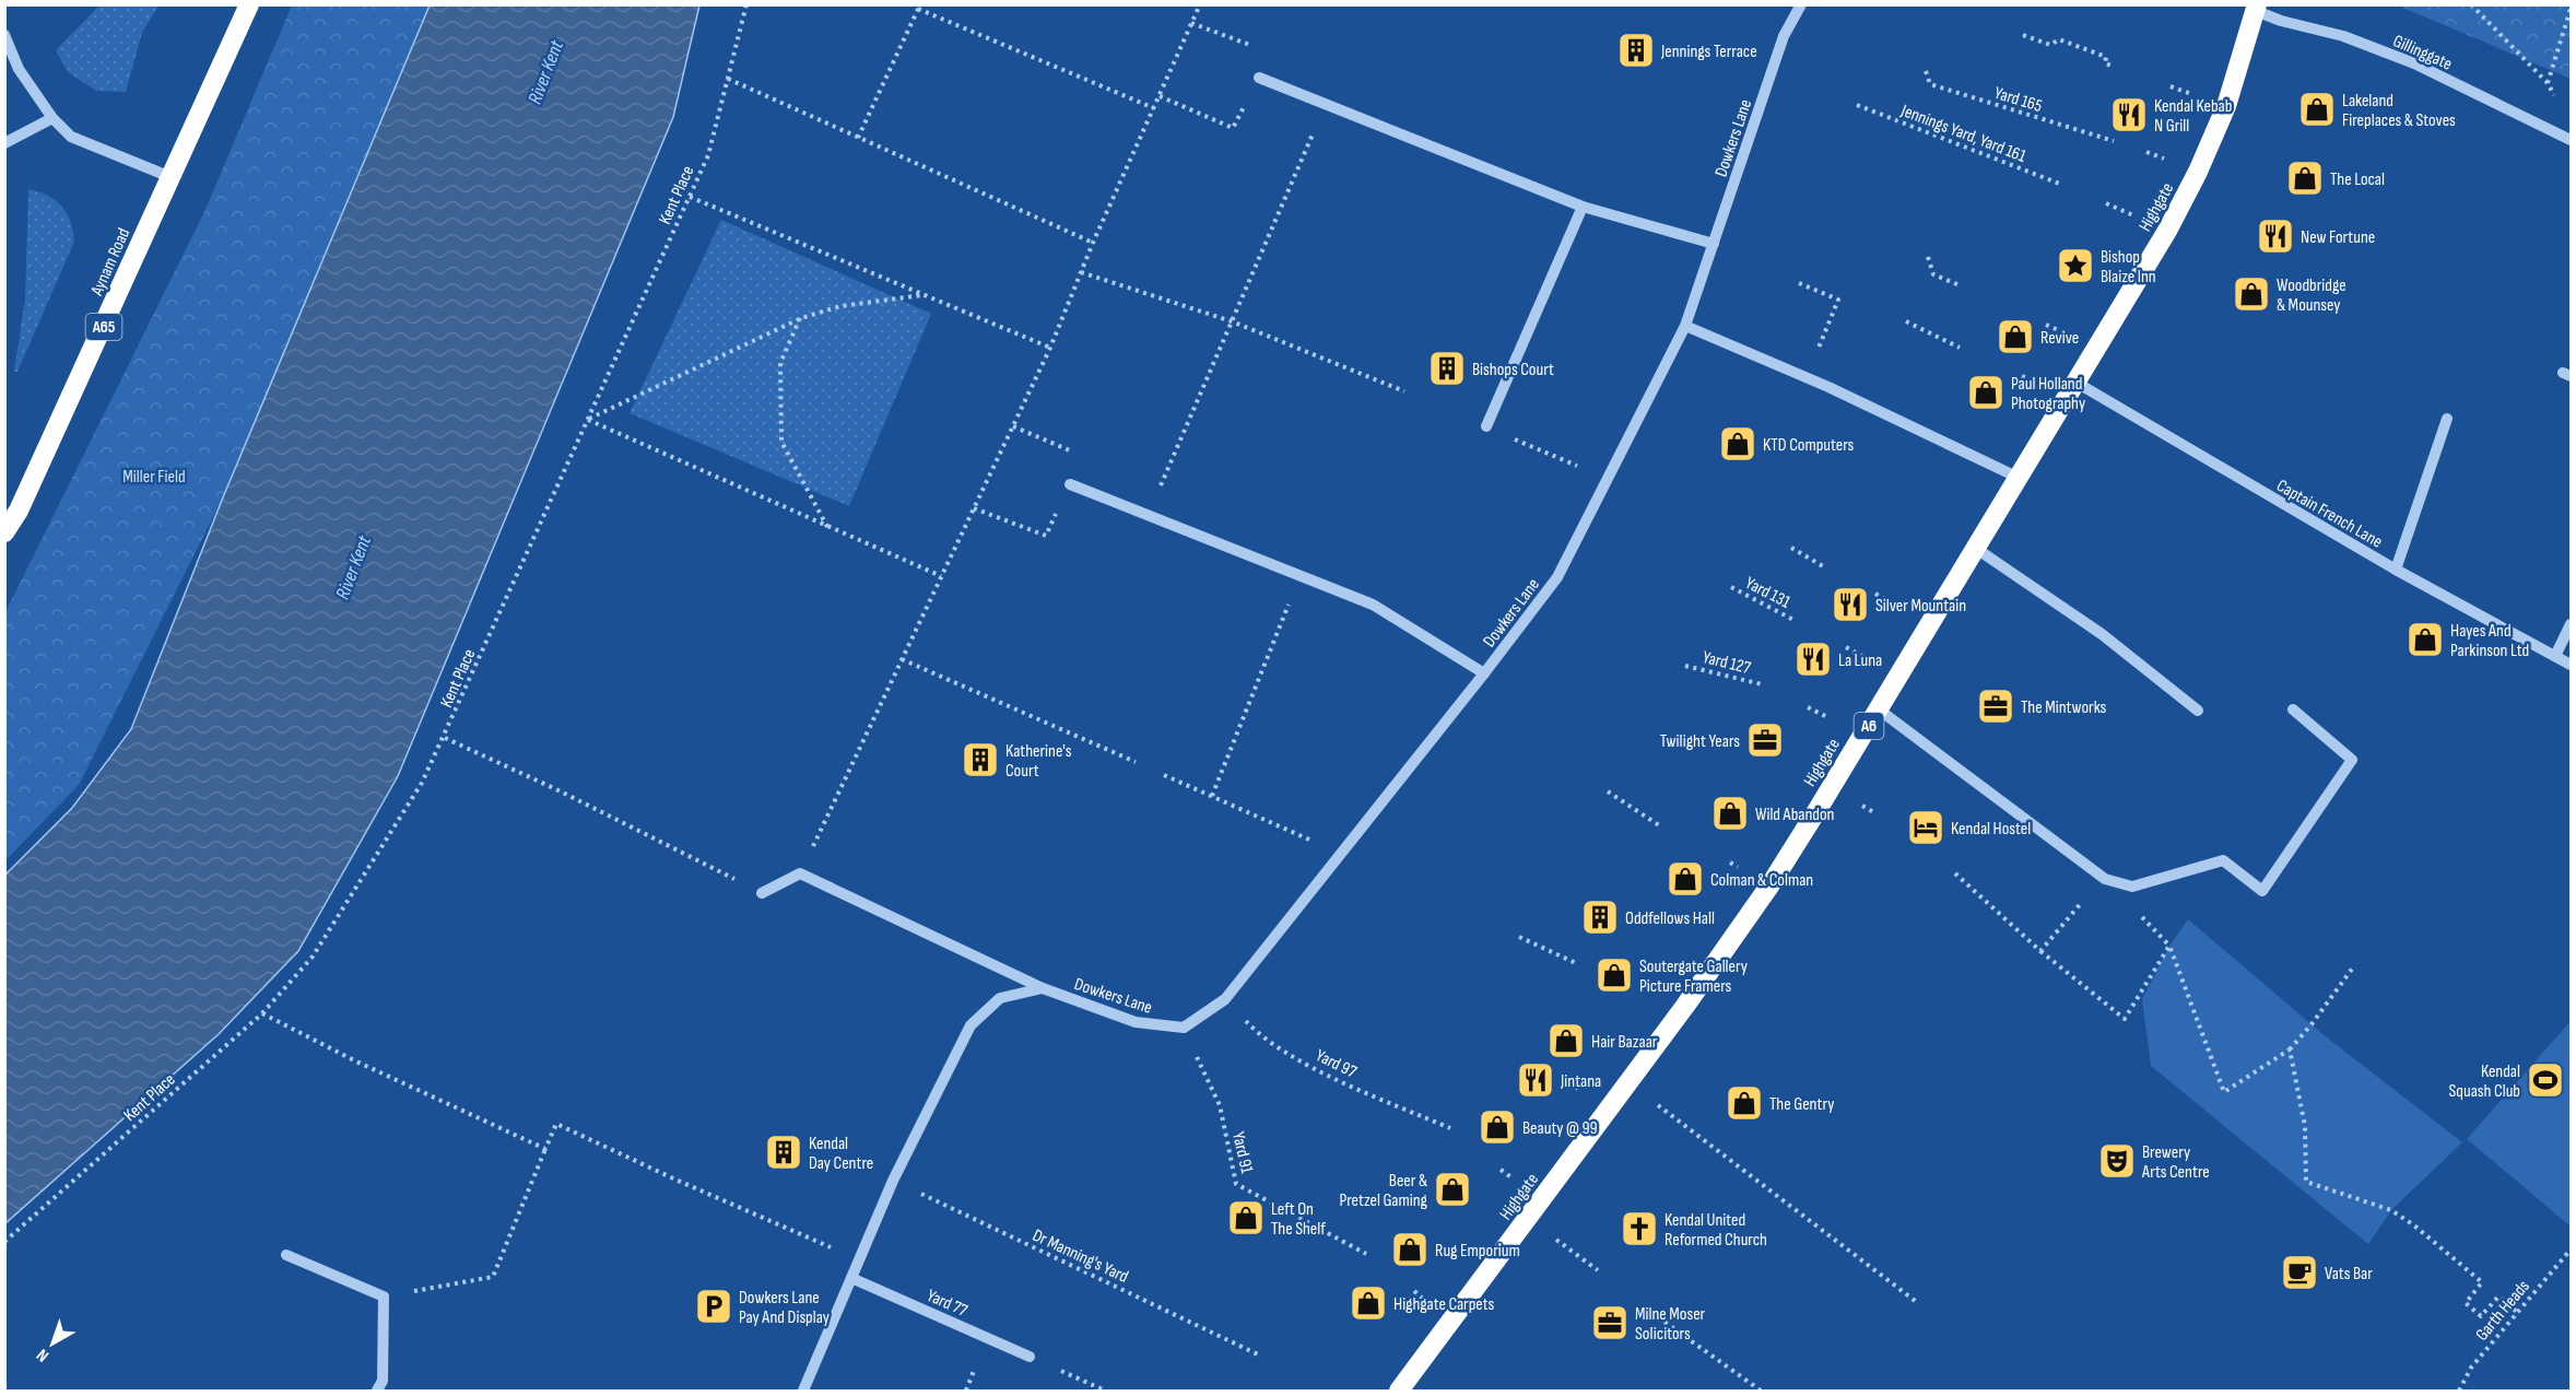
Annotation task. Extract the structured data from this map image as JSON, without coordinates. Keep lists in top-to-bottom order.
{
  "streets": {
    "highway": [
      "Highgate",
      "Aynam Road",
      "A65",
      "A6"
    ],
    "street": [
      "Gillinggate",
      "Dowkers Lane",
      "Captain French Lane",
      "Yard 77"
    ],
    "path": [
      "Yard 165",
      "Jennings Yard, Yard 161",
      "Kent Place",
      "Yard 131",
      "Yard 127",
      "Yard 97",
      "Yard 91",
      "Dr Manning's Yard",
      "Garth Heads"
    ]
  },
  "crossings": [
    ["Gillinggate", "Highgate"],
    ["Dowkers Lane", "Yard 97"],
    ["Dowkers Lane", "Yard 91"],
    ["Highgate", "Captain French Lane"]
  ],
  "water": ["River Kent"],
  "parks": ["Miller Field"],
  "places": {
    "building": [
      "Jennings Terrace",
      "Bishops Court",
      "Katherine's Court",
      "Oddfellows Hall",
      "Kendal Day Centre"
    ],
    "shop": [
      "Lakeland Fireplaces & Stoves",
      "The Local",
      "Woodbridge & Mounsey",
      "Revive",
      "Paul Holland Photography",
      "KTD Computers",
      "Hayes And Parkinson Ltd",
      "Wild Abandon",
      "Colman & Colman",
      "Soutergate Gallery Picture Framers",
      "Hair Bazaar",
      "The Gentry",
      "Beauty @ 99",
      "Beer & Pretzel Gaming",
      "Left On The Shelf",
      "Rug Emporium",
      "Highgate Carpets"
    ],
    "restaurant": [
      "Kendal Kebab N Grill",
      "New Fortune",
      "Silver Mountain",
      "La Luna",
      "Jintana"
    ],
    "place": ["Bishop Blaize Inn"],
    "office": ["The Mintworks", "Twilight Years", "Milne Moser Solicitors"],
    "hotel": ["Kendal Hostel"],
    "sports": ["Kendal Squash Club"],
    "theatre": ["Brewery Arts Centre"],
    "church": ["Kendal United Reformed Church"],
    "cafe": ["Vats Bar"],
    "parking": ["Dowkers Lane Pay And Display"]
  },
  "north": "bottom left"
}
